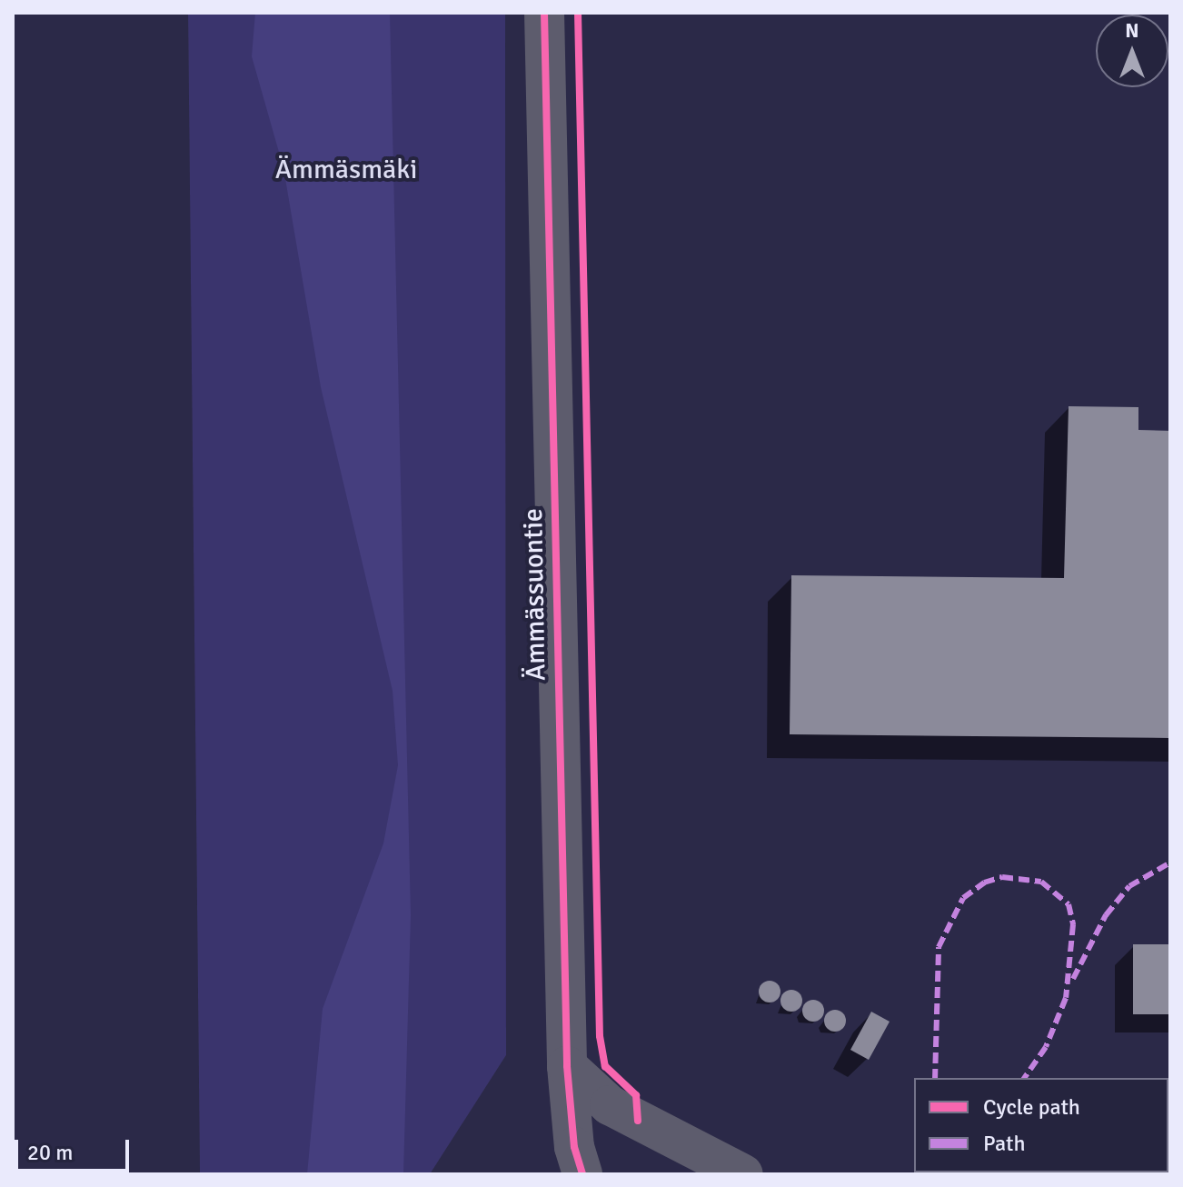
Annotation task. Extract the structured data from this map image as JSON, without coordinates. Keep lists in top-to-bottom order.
{
  "streets": {
    "street": ["Ämmässuontie"]
  },
  "parks": ["Ämmäsmäki"],
  "legend": ["Cycle path", "Path"],
  "scale_bar": "20 m",
  "north": "top"
}
